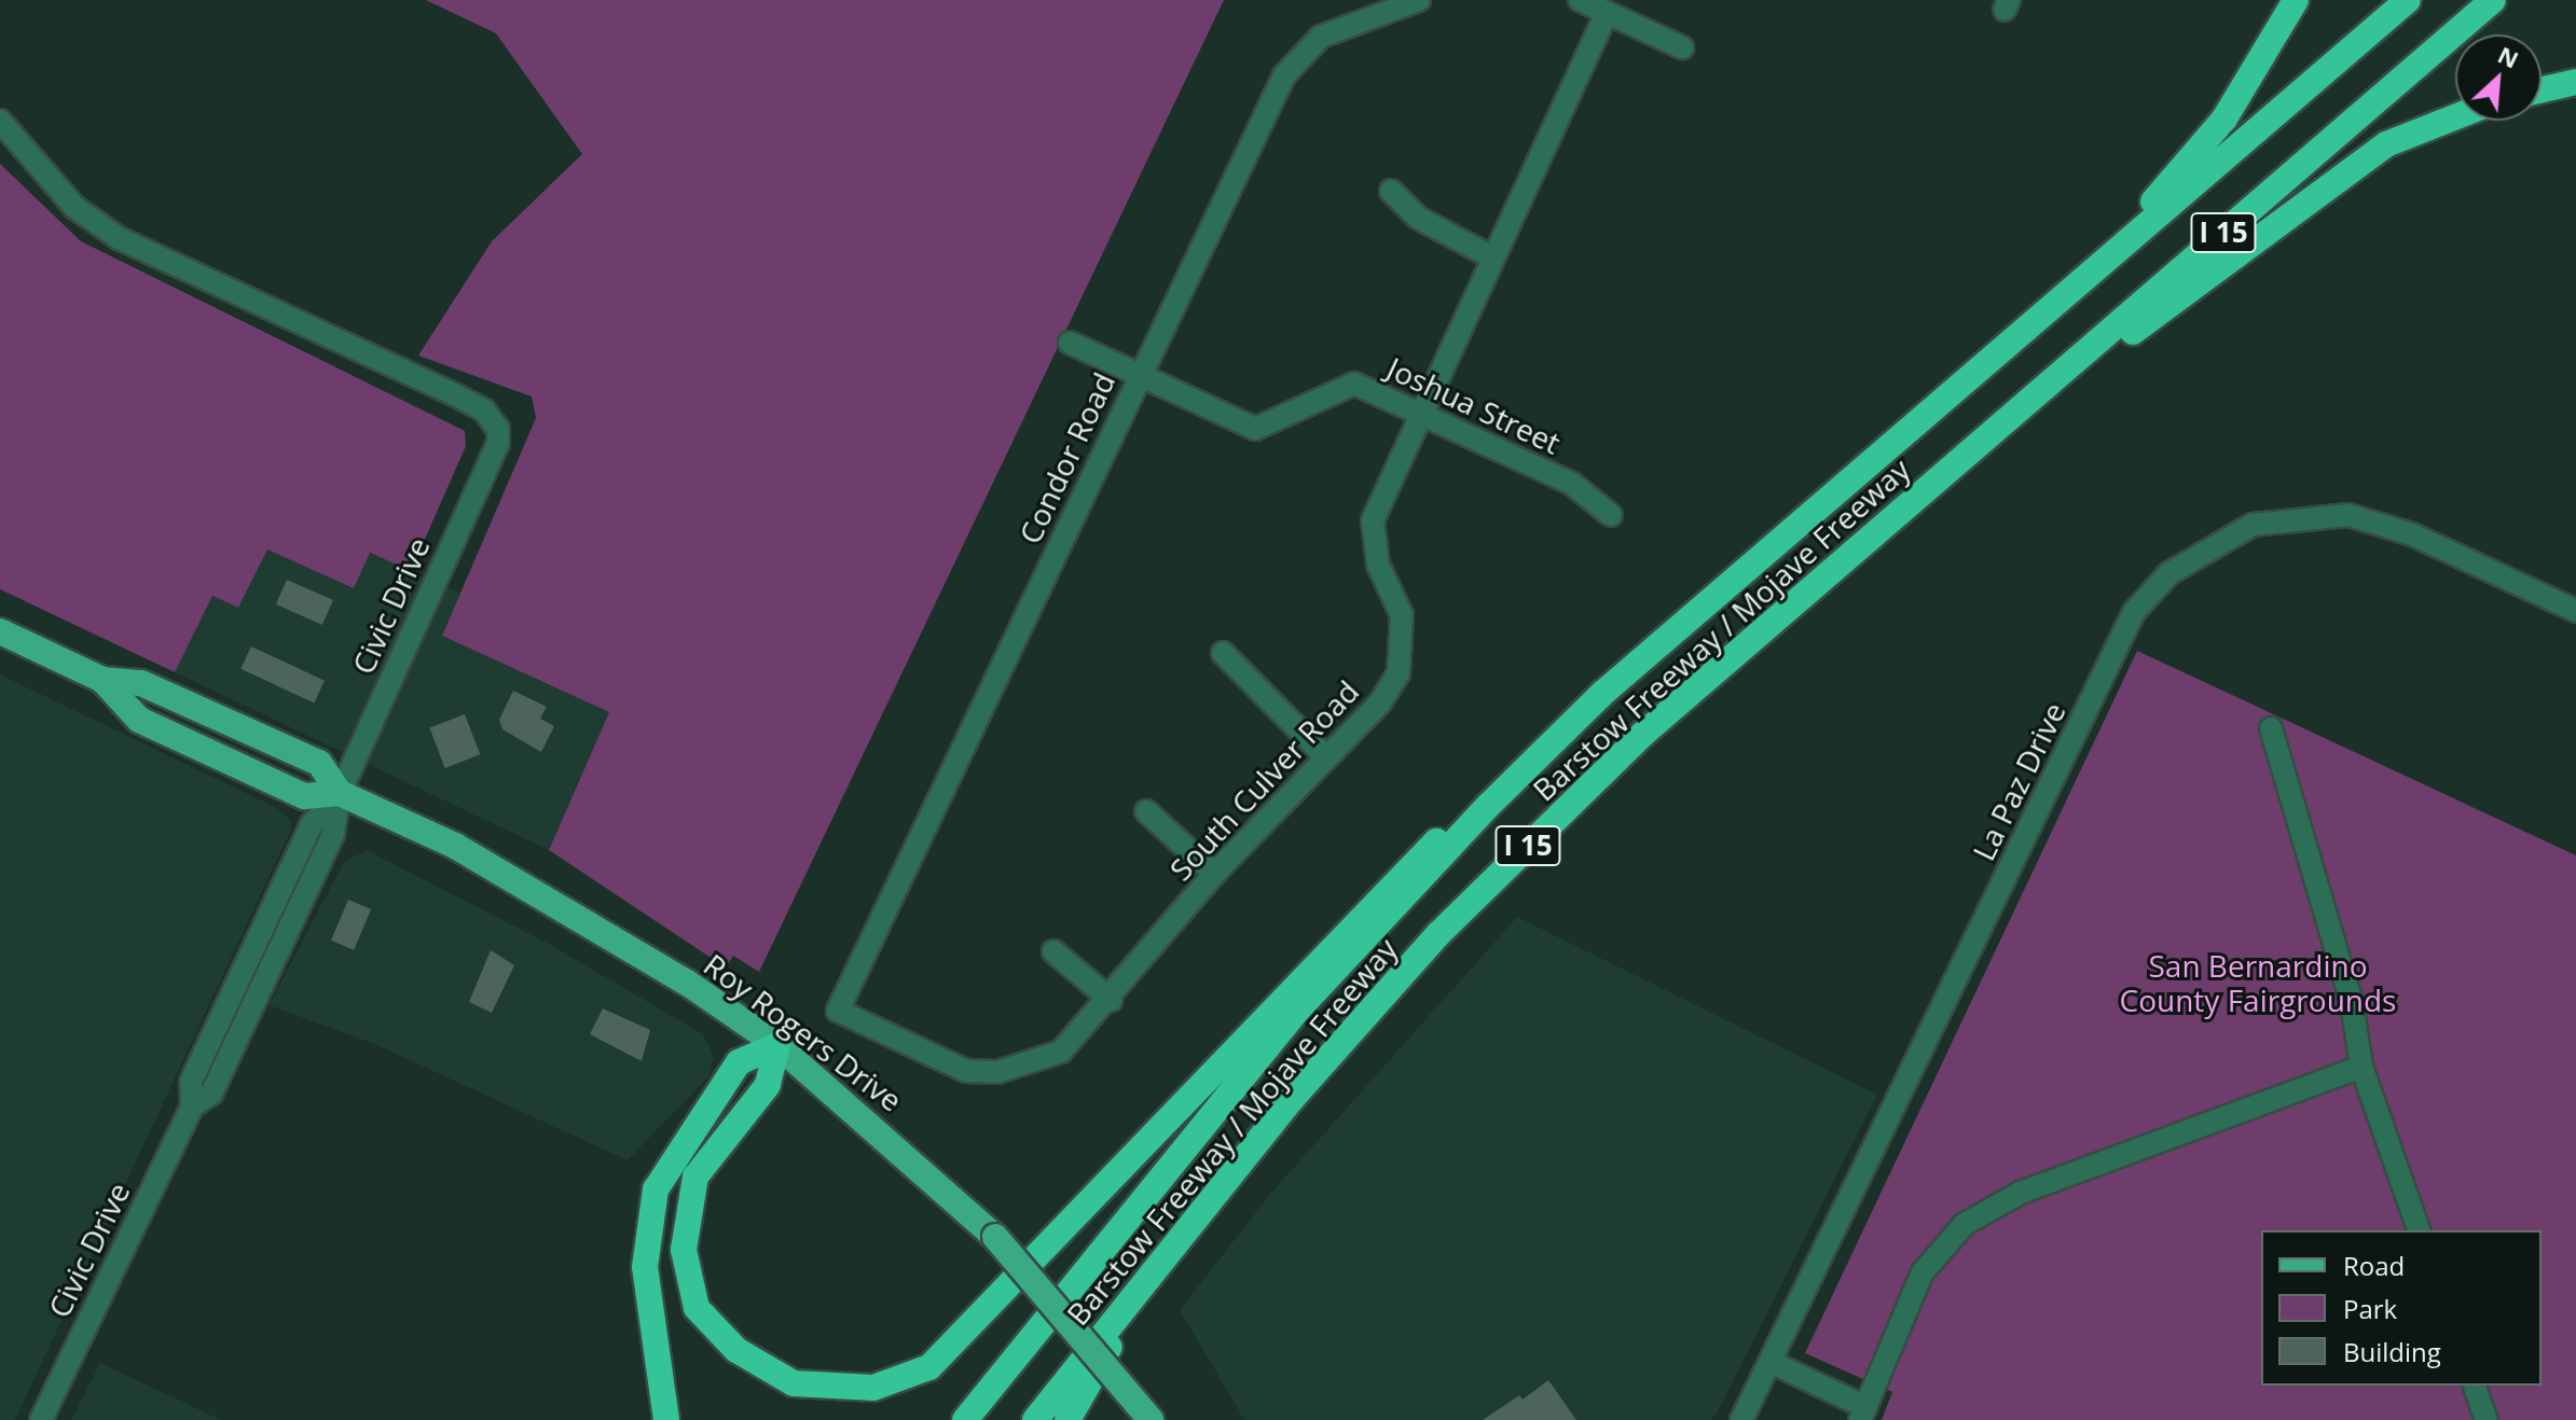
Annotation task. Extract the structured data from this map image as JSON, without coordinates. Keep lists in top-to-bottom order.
{
  "streets": {
    "highway": ["I 15", "Barstow Freeway / Mojave Freeway"],
    "main road": ["Roy Rogers Drive"],
    "street": [
      "Joshua Street",
      "Condor Road",
      "Civic Drive",
      "South Culver Road",
      "La Paz Drive"
    ]
  },
  "crossings": [
    ["Joshua Street", "Condor Road"],
    ["Joshua Street", "South Culver Road"],
    ["Condor Road", "South Culver Road"],
    ["Civic Drive", "Roy Rogers Drive"]
  ],
  "parks": ["San Bernardino County Fairgrounds"],
  "legend": ["Road", "Park", "Building"],
  "north": "top right"
}
